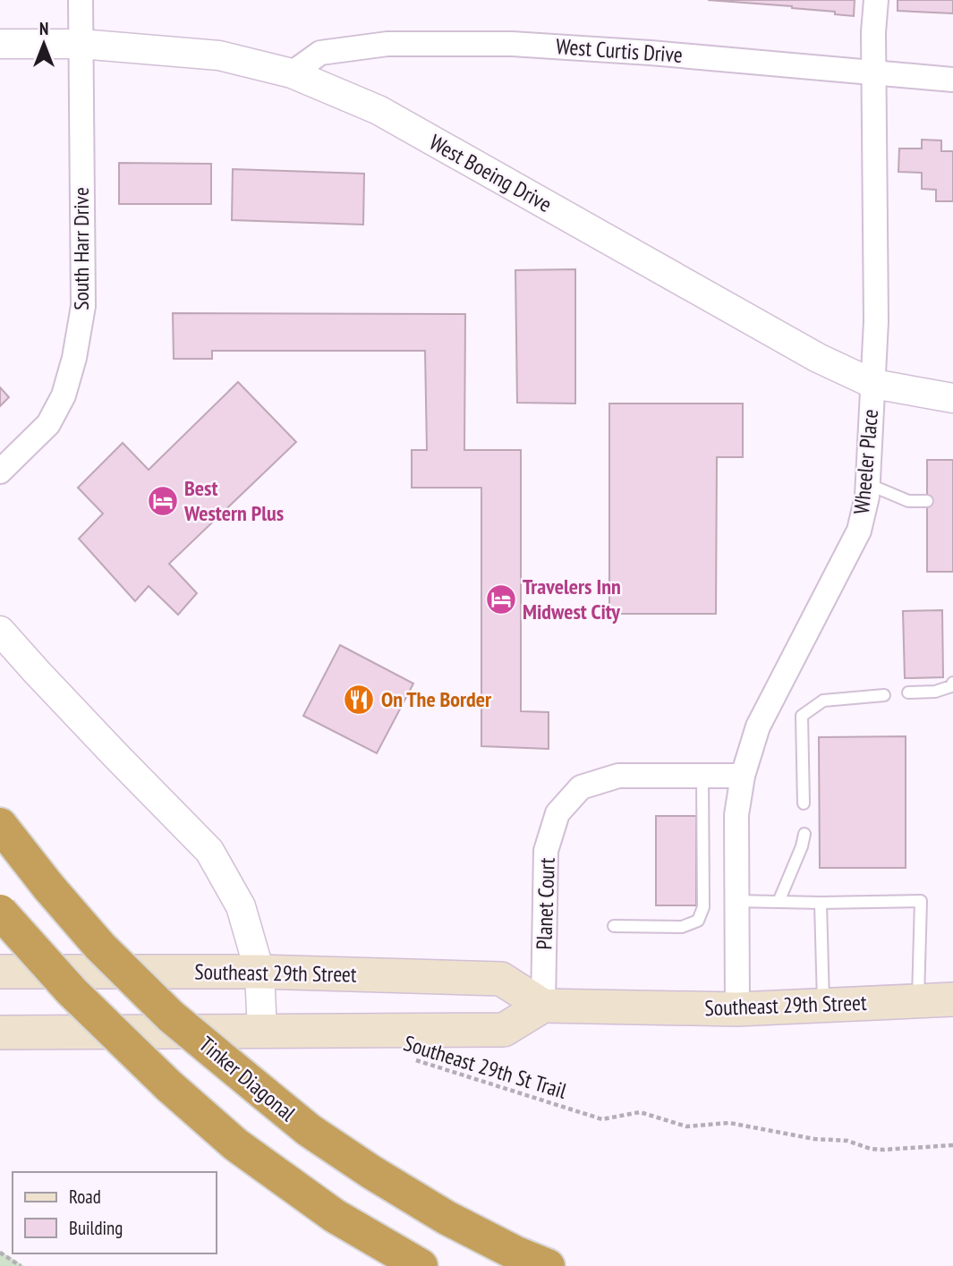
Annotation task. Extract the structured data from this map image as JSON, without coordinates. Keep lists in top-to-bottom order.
{
  "streets": {
    "highway": ["Tinker Diagonal"],
    "main road": ["Southeast 29th Street"],
    "street": [
      "West Curtis Drive",
      "West Boeing Drive",
      "South Harr Drive",
      "Wheeler Place",
      "Planet Court"
    ],
    "path": ["Southeast 29th St Trail"]
  },
  "crossings": [
    ["West Curtis Drive", "West Boeing Drive"],
    ["West Curtis Drive", "Wheeler Place"],
    ["West Boeing Drive", "South Harr Drive"],
    ["West Boeing Drive", "Wheeler Place"],
    ["Wheeler Place", "Planet Court"],
    ["Wheeler Place", "Southeast 29th Street"],
    ["Planet Court", "Southeast 29th Street"]
  ],
  "places": {
    "hotel": ["Best Western Plus", "Travelers Inn Midwest City"],
    "restaurant": ["On The Border"]
  },
  "legend": ["Road", "Building"],
  "north": "top"
}
